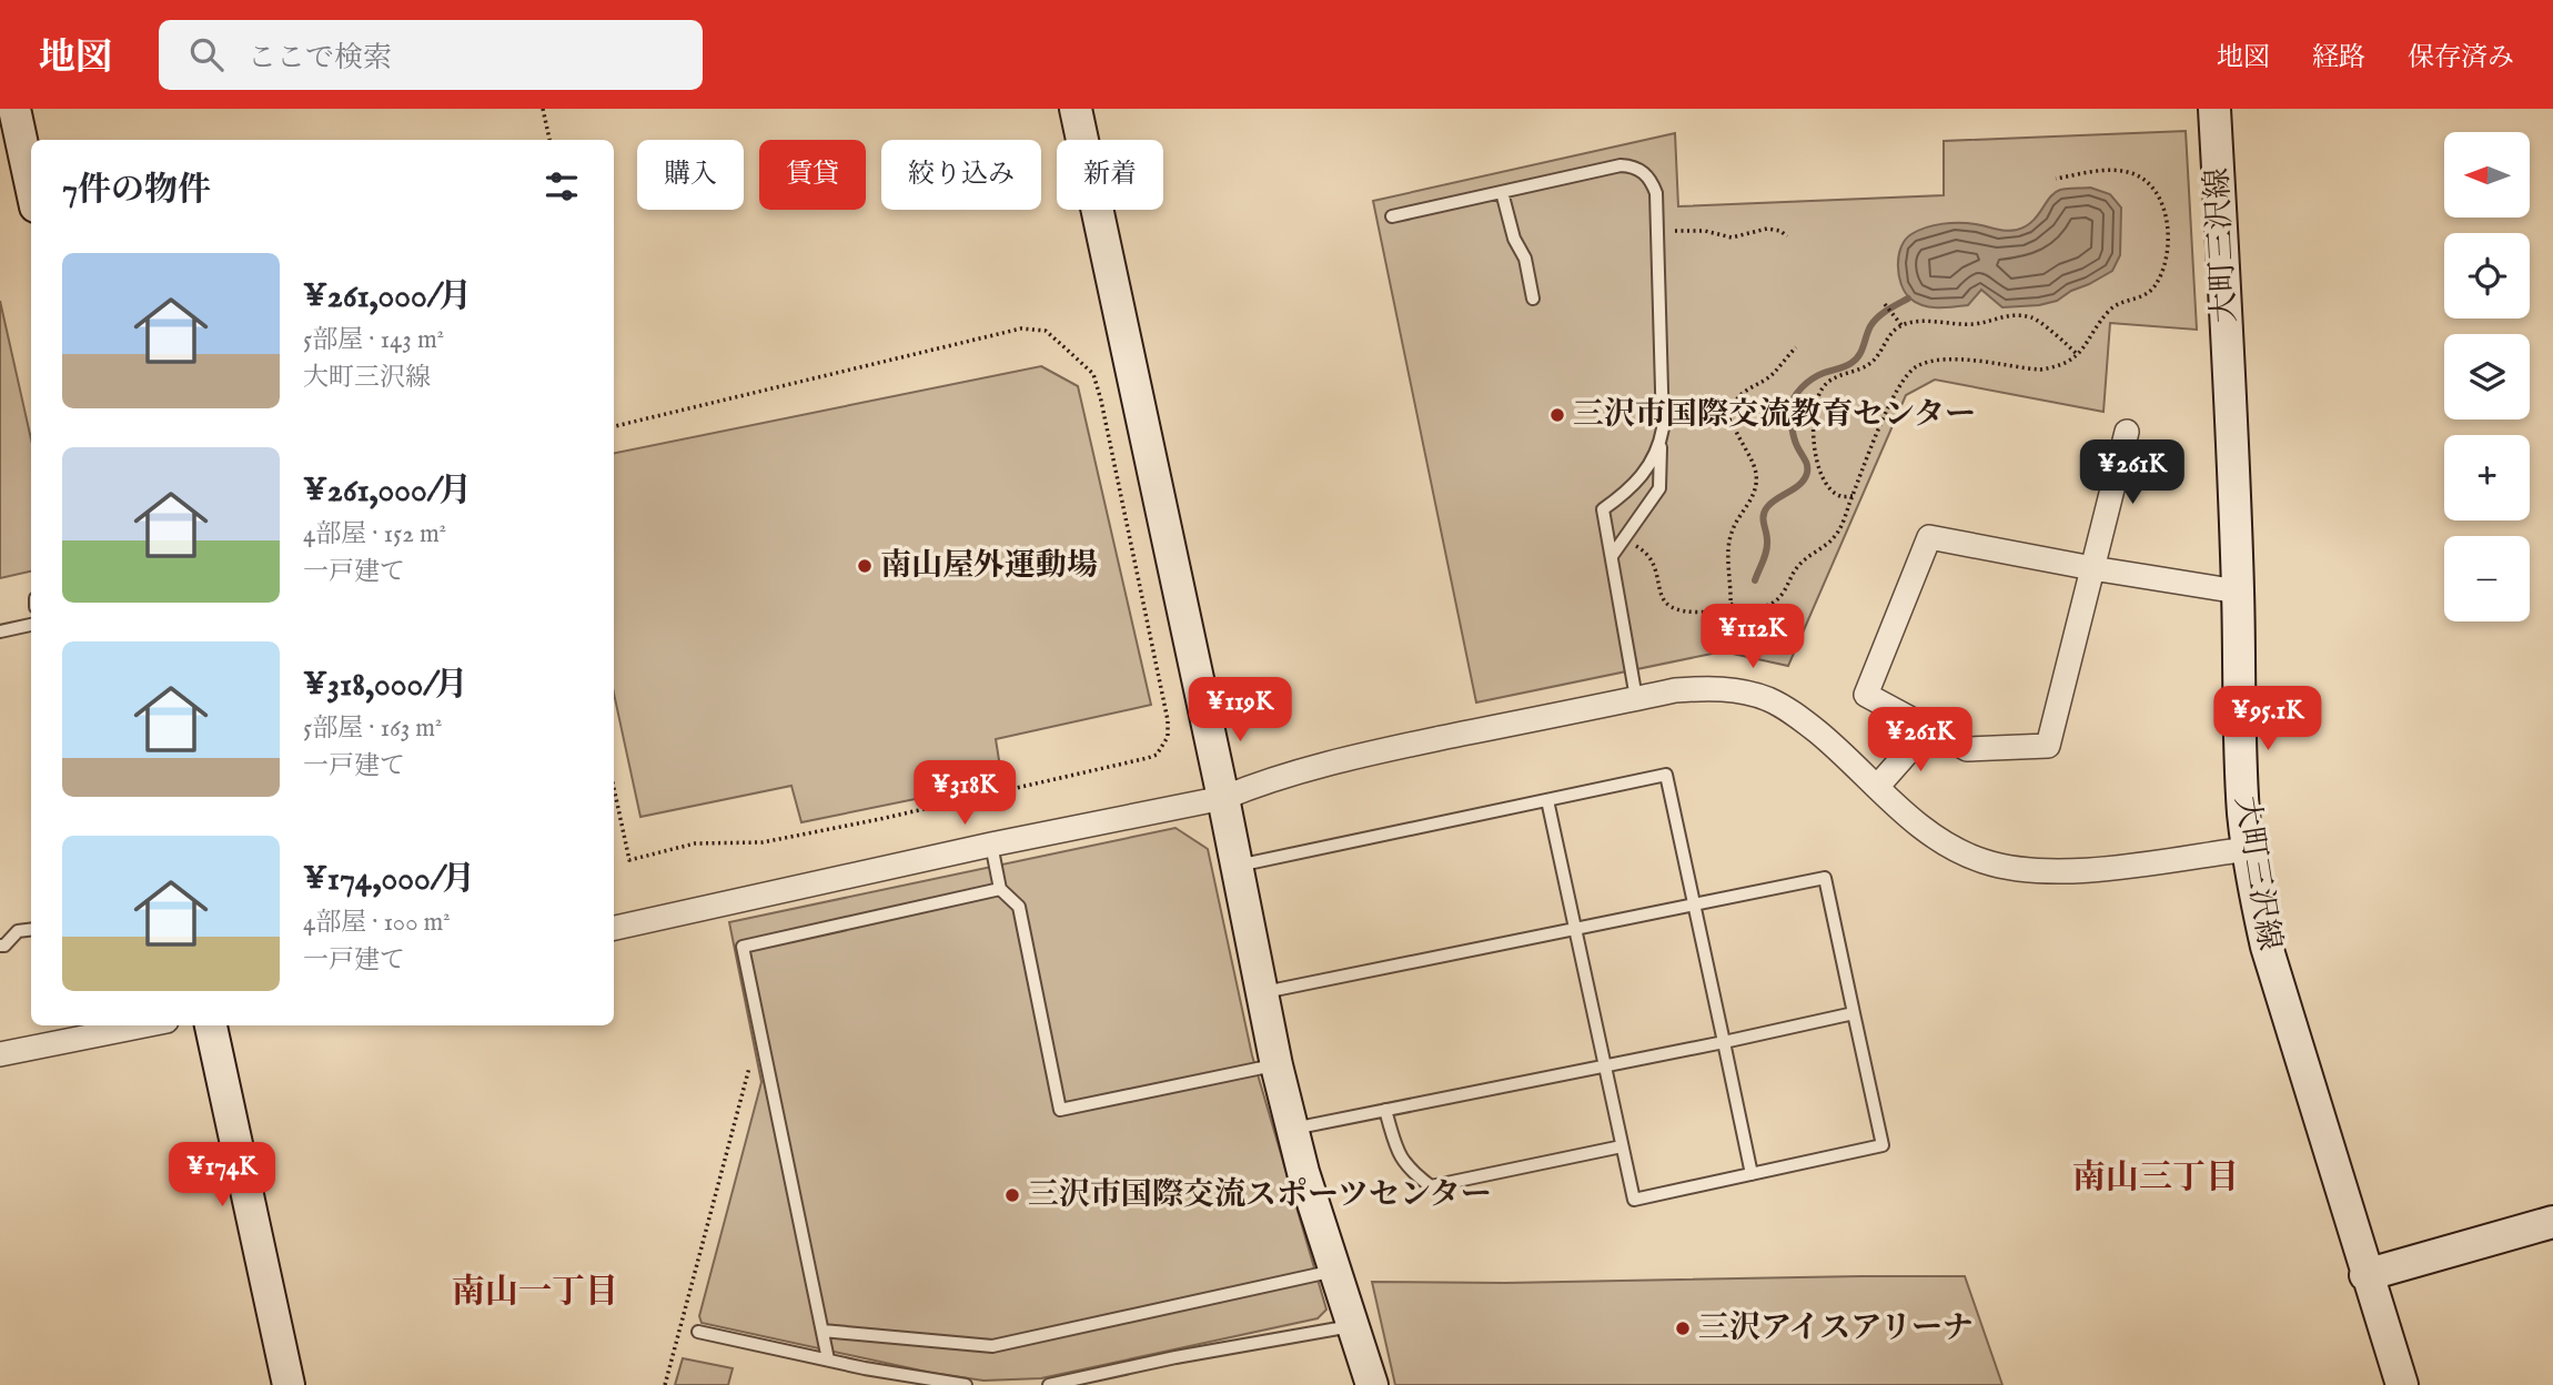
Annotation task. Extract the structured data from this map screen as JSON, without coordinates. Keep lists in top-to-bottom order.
{
  "streets": {
    "street": ["大町三沢線"]
  },
  "districts": ["南山三丁目", "南山一丁目"],
  "places": [
    "三沢市国際交流教育センター",
    "南山屋外運動場",
    "三沢市国際交流スポーツセンター",
    "三沢アイスアリーナ"
  ],
  "north": "left",
  "page": {
    "header": "地図",
    "search": "ここで検索",
    "nav": ["地図", "経路", "保存済み"],
    "map_buttons": ["+", "−"],
    "chip": [
      "購入",
      "賃貸",
      "絞り込み",
      "新着"
    ],
    "heading": "7件の物件",
    "list": [
      {
        "name": "¥261,000/月",
        "note": "5部屋 · 143 m² · 大町三沢線"
      },
      {
        "name": "¥261,000/月",
        "note": "4部屋 · 152 m² · 一戸建て"
      },
      {
        "name": "¥318,000/月",
        "note": "5部屋 · 163 m² · 一戸建て"
      },
      {
        "name": "¥174,000/月",
        "note": "4部屋 · 100 m² · 一戸建て"
      }
    ],
    "price": [
      "¥261K",
      "¥112K",
      "¥119K",
      "¥95.1K",
      "¥261K",
      "¥318K",
      "¥174K"
    ]
  }
}
